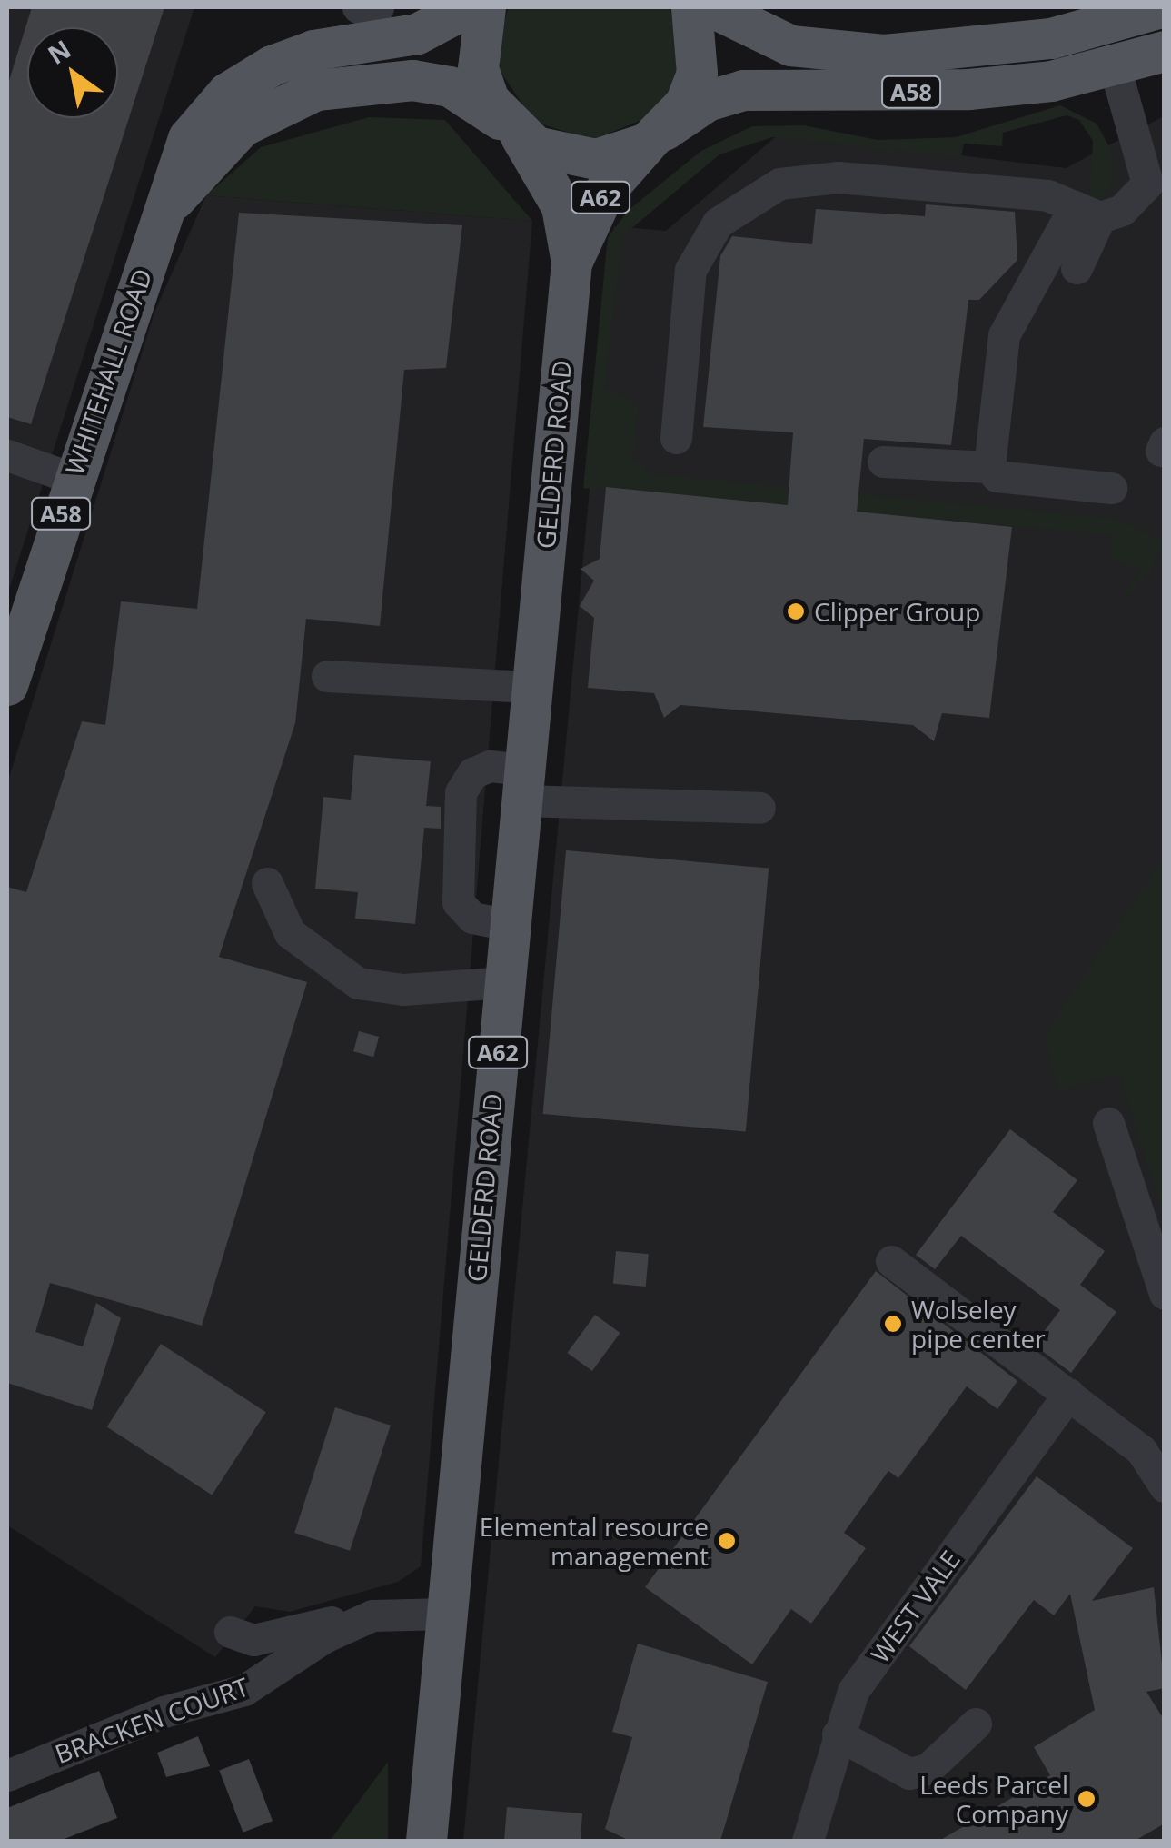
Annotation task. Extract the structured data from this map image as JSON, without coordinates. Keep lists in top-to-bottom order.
{
  "streets": {
    "main road": [
      "A58",
      "A62",
      "WHITEHALL ROAD",
      "GELDERD ROAD"
    ],
    "street": ["WEST VALE", "BRACKEN COURT"]
  },
  "crossings": [
    ["A58", "WHITEHALL ROAD"],
    ["A58", "GELDERD ROAD"],
    ["WHITEHALL ROAD", "GELDERD ROAD"],
    ["GELDERD ROAD", "BRACKEN COURT"]
  ],
  "places": [
    "Clipper Group",
    "Wolseley pipe center",
    "Elemental resource management",
    "Leeds Parcel Company"
  ],
  "north": "top left"
}
